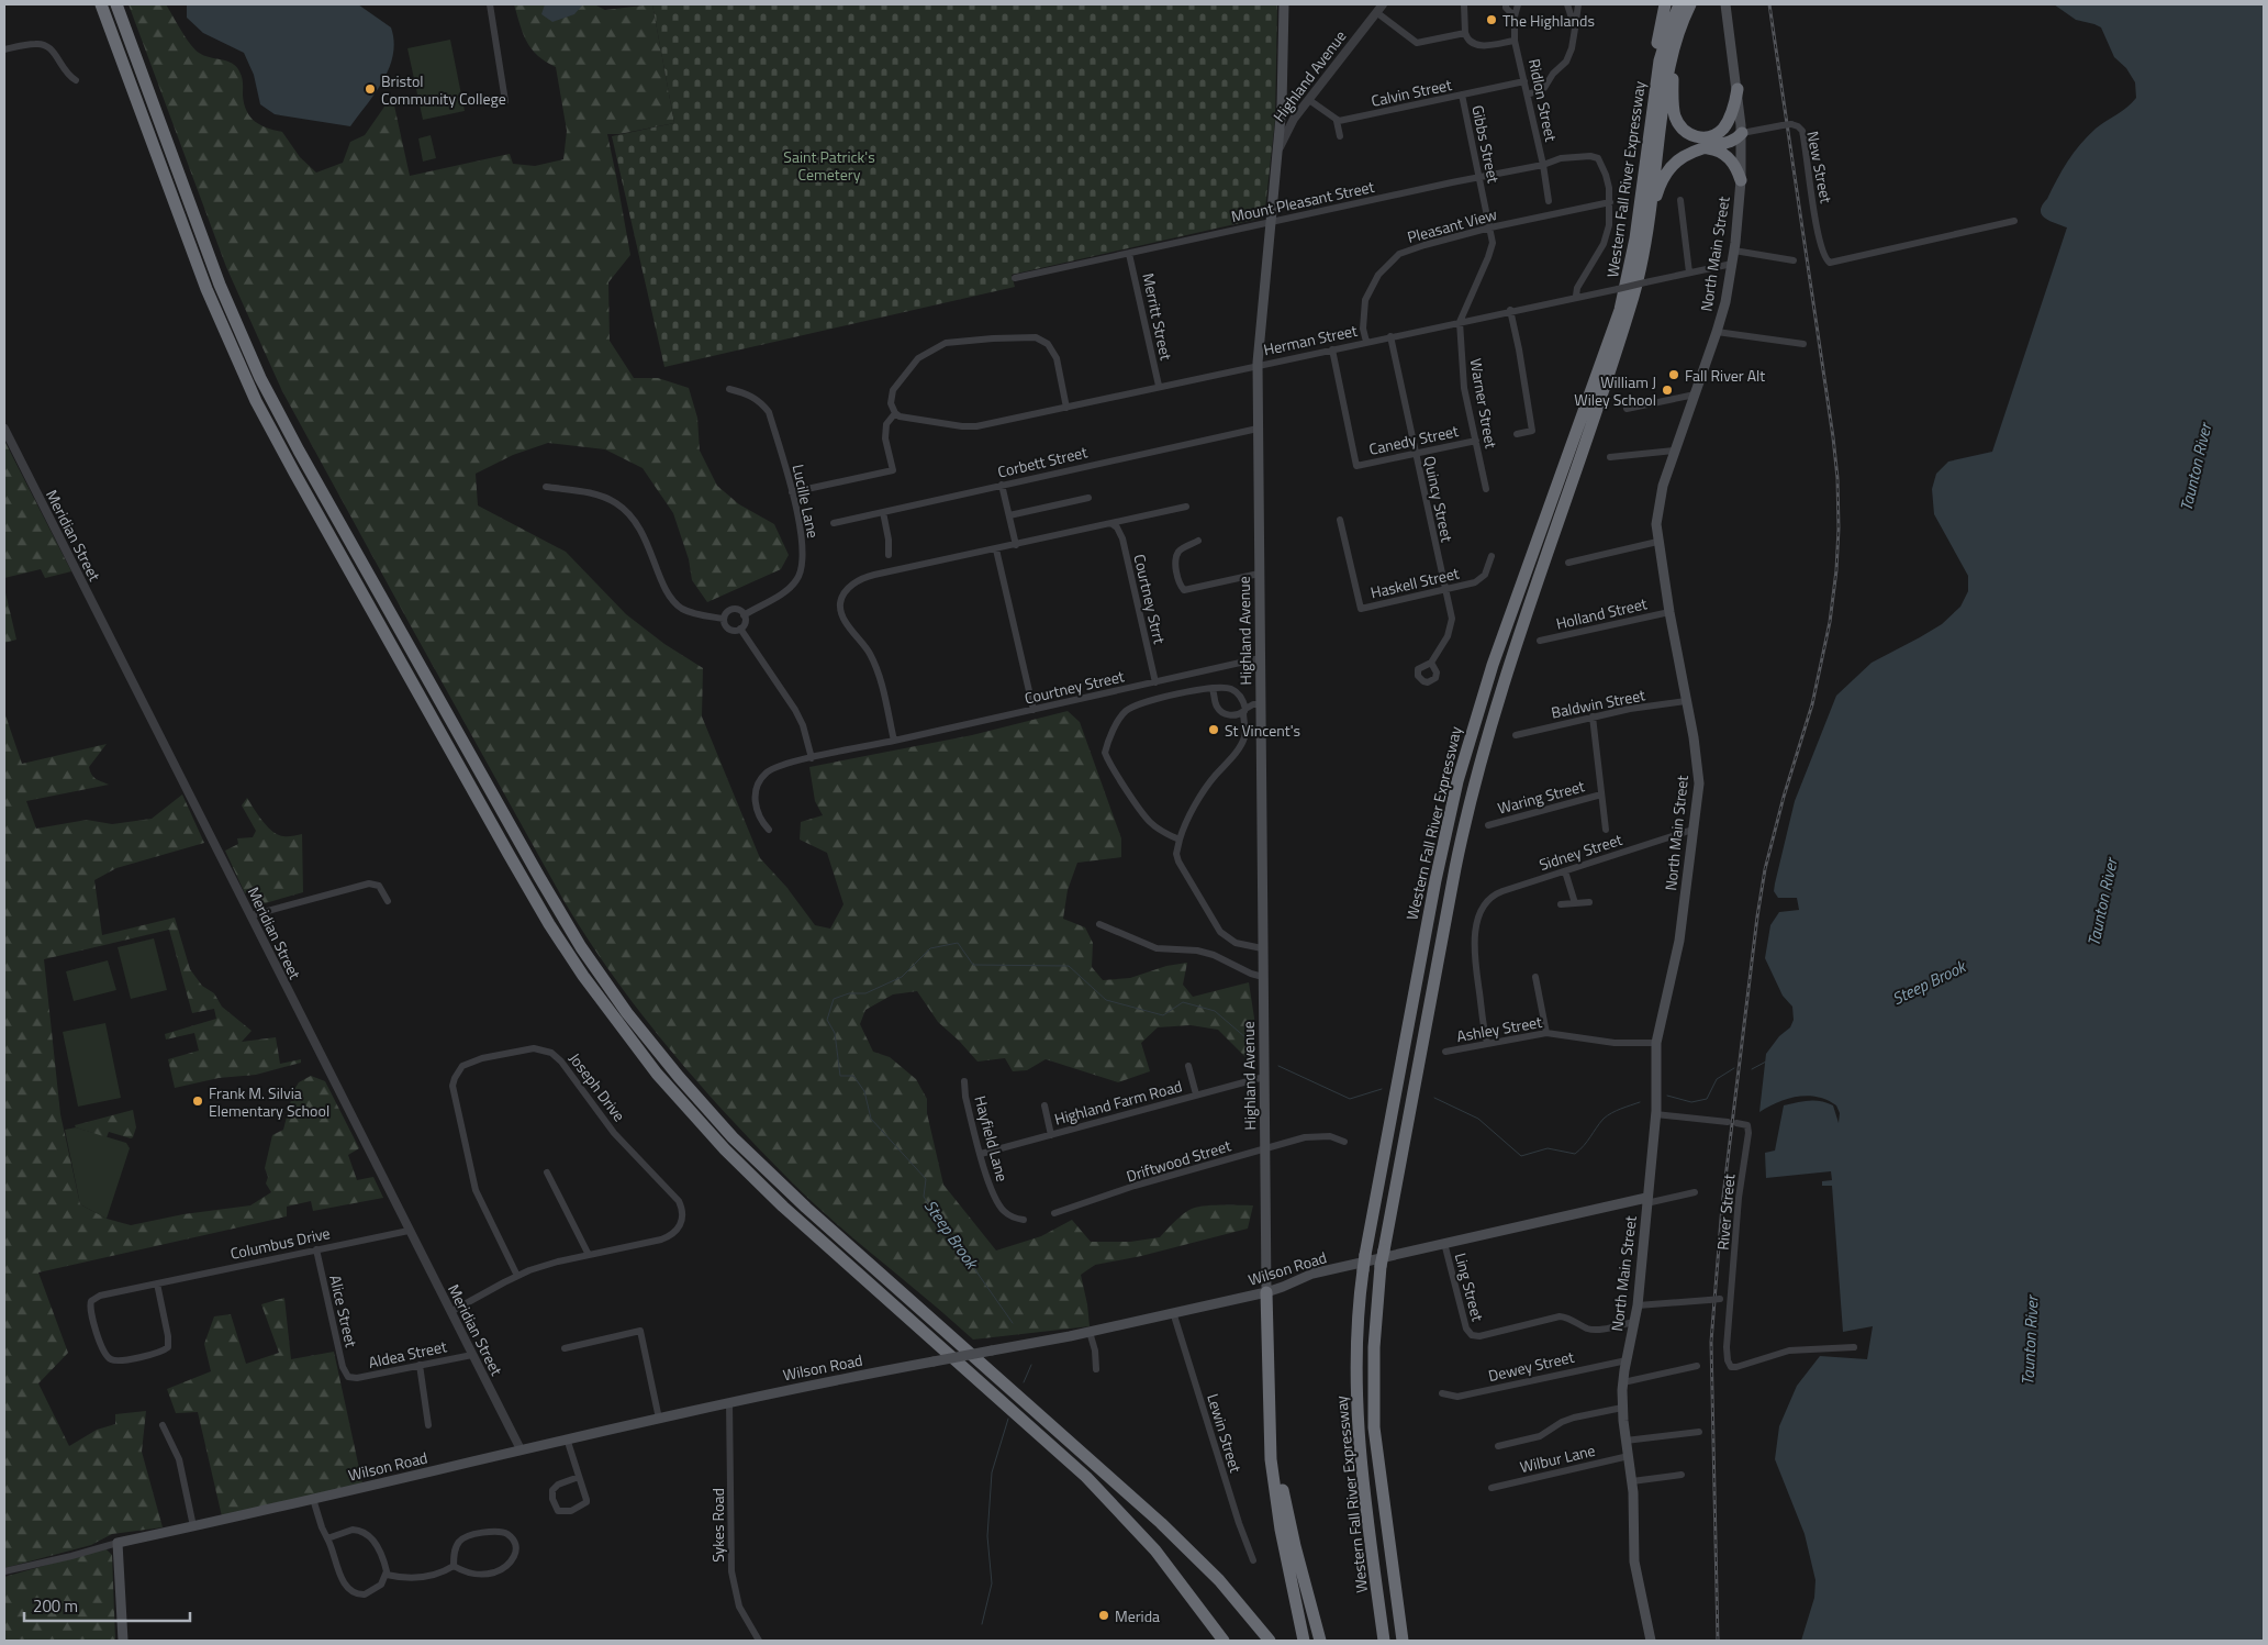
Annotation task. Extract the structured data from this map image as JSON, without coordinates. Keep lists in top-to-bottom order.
{
  "streets": {
    "highway": ["Western Fall River Expressway"],
    "main road": ["Highland Avenue", "North Main Street", "Wilson Road"],
    "street": [
      "Calvin Street",
      "Ridlon Street",
      "Gibbs Street",
      "New Street",
      "Mount Pleasant Street",
      "Pleasant View",
      "Merritt Street",
      "Herman Street",
      "Warner Street",
      "Canedy Street",
      "Corbett Street",
      "Quincy Street",
      "Lucille Lane",
      "Meridian Street",
      "Haskell Street",
      "Courtney Strrt",
      "Holland Street",
      "Courtney Street",
      "Baldwin Street",
      "Waring Street",
      "Sidney Street",
      "Ashley Street",
      "Joseph Drive",
      "Highland Farm Road",
      "Hayfield Lane",
      "Driftwood Street",
      "River Street",
      "Columbus Drive",
      "Ling Street",
      "Alice Street",
      "Aldea Street",
      "Dewey Street",
      "Lewin Street",
      "Wilbur Lane",
      "Sykes Road"
    ]
  },
  "crossings": [
    ["Highland Avenue", "Mount Pleasant Street"],
    ["Highland Avenue", "Herman Street"],
    ["Highland Avenue", "Corbett Street"],
    ["Highland Avenue", "Courtney Street"],
    ["Highland Avenue", "Highland Farm Road"],
    ["Highland Avenue", "Driftwood Street"],
    ["Highland Avenue", "Wilson Road"],
    ["Calvin Street", "Ridlon Street"],
    ["Calvin Street", "Gibbs Street"],
    ["Ridlon Street", "Mount Pleasant Street"],
    ["Gibbs Street", "Mount Pleasant Street"],
    ["Gibbs Street", "Pleasant View"],
    ["Gibbs Street", "Herman Street"],
    ["Gibbs Street", "Warner Street"],
    ["New Street", "North Main Street"],
    ["Mount Pleasant Street", "Pleasant View"],
    ["Mount Pleasant Street", "Merritt Street"],
    ["Pleasant View", "Herman Street"],
    ["North Main Street", "Herman Street"],
    ["North Main Street", "Holland Street"],
    ["North Main Street", "Baldwin Street"],
    ["North Main Street", "Sidney Street"],
    ["North Main Street", "Ashley Street"],
    ["North Main Street", "Wilson Road"],
    ["North Main Street", "Ling Street"],
    ["North Main Street", "Dewey Street"],
    ["North Main Street", "Wilbur Lane"],
    ["Merritt Street", "Herman Street"],
    ["Herman Street", "Warner Street"],
    ["Herman Street", "Canedy Street"],
    ["Herman Street", "Quincy Street"],
    ["Warner Street", "Canedy Street"],
    ["Canedy Street", "Quincy Street"],
    ["Quincy Street", "Haskell Street"],
    ["Meridian Street", "Joseph Drive"],
    ["Meridian Street", "Columbus Drive"],
    ["Meridian Street", "Wilson Road"],
    ["Meridian Street", "Aldea Street"],
    ["Courtney Strrt", "Courtney Street"],
    ["Sidney Street", "Ashley Street"],
    ["Highland Farm Road", "Hayfield Lane"],
    ["Columbus Drive", "Alice Street"],
    ["Wilson Road", "Ling Street"],
    ["Wilson Road", "Lewin Street"],
    ["Wilson Road", "Sykes Road"],
    ["Alice Street", "Aldea Street"]
  ],
  "water": ["Taunton River", "Steep Brook"],
  "parks": ["Saint Patrick's Cemetery"],
  "places": [
    "The Highlands",
    "Bristol Community College",
    "Fall River Alt",
    "William J Wiley School",
    "St Vincent's",
    "Frank M. Silvia Elementary School",
    "Merida"
  ],
  "scale_bar": "200 m"
}
